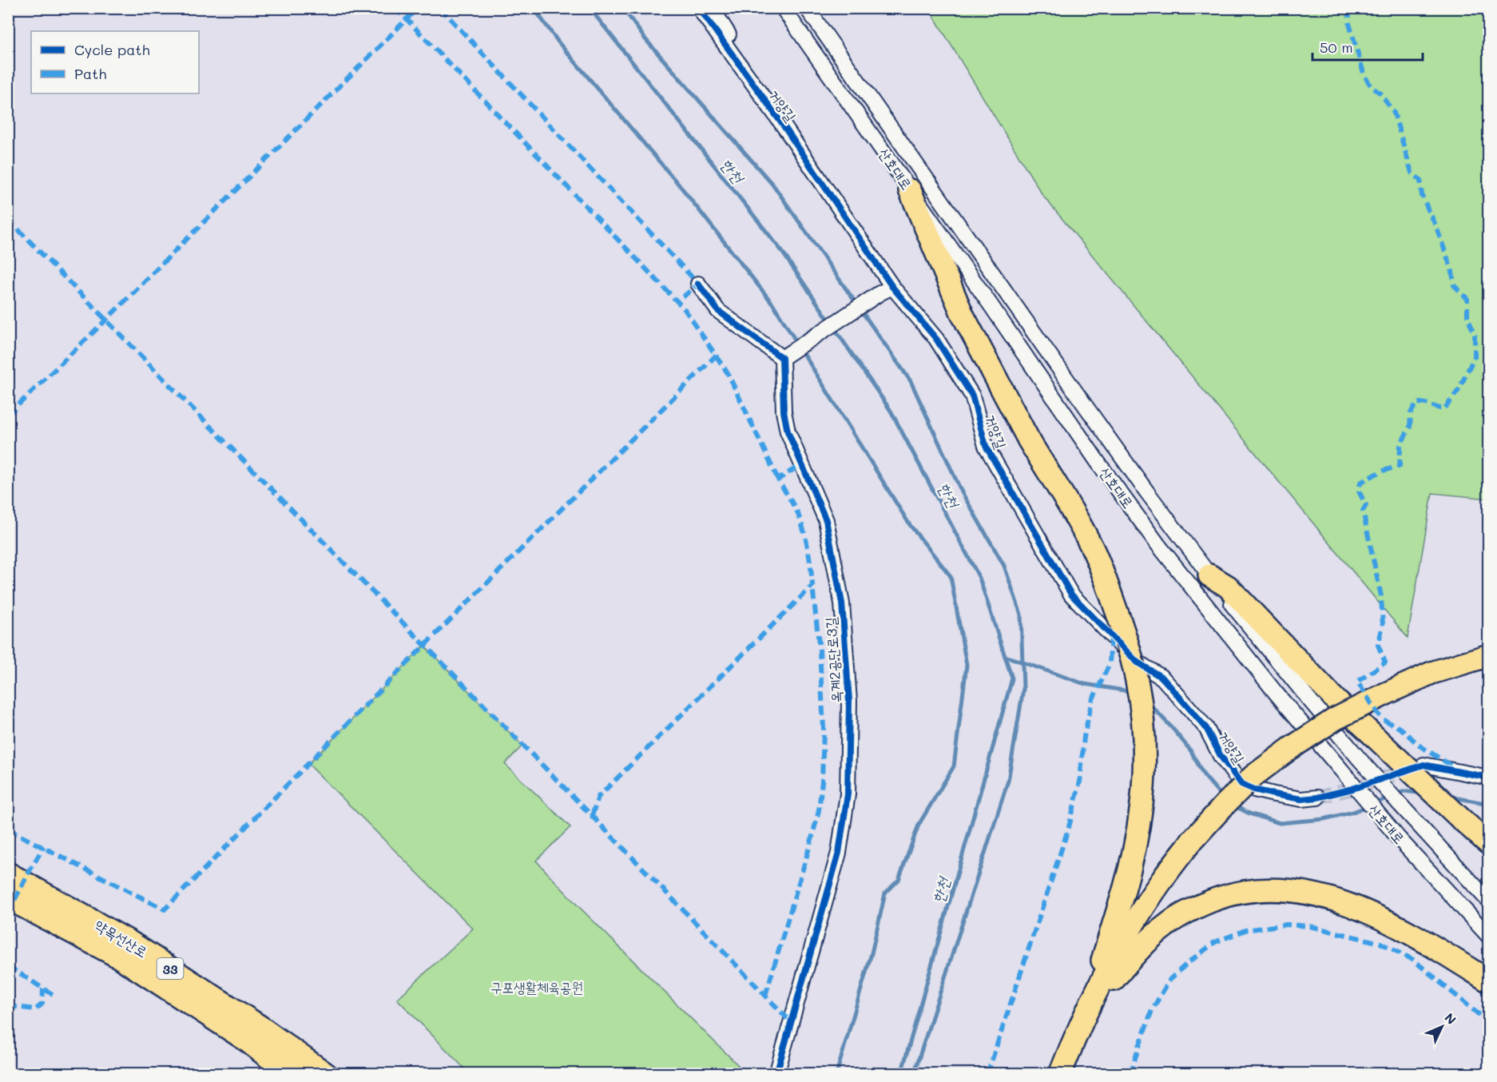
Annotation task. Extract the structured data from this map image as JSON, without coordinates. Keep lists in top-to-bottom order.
{
  "streets": {
    "highway": ["약목선산로", "33"],
    "street": ["거양길", "산호대로", "옥계2공단로3길"]
  },
  "water": ["한천"],
  "parks": ["구포생활체육공원"],
  "legend": ["Cycle path", "Path"],
  "scale_bar": "50 m",
  "north": "top right"
}
